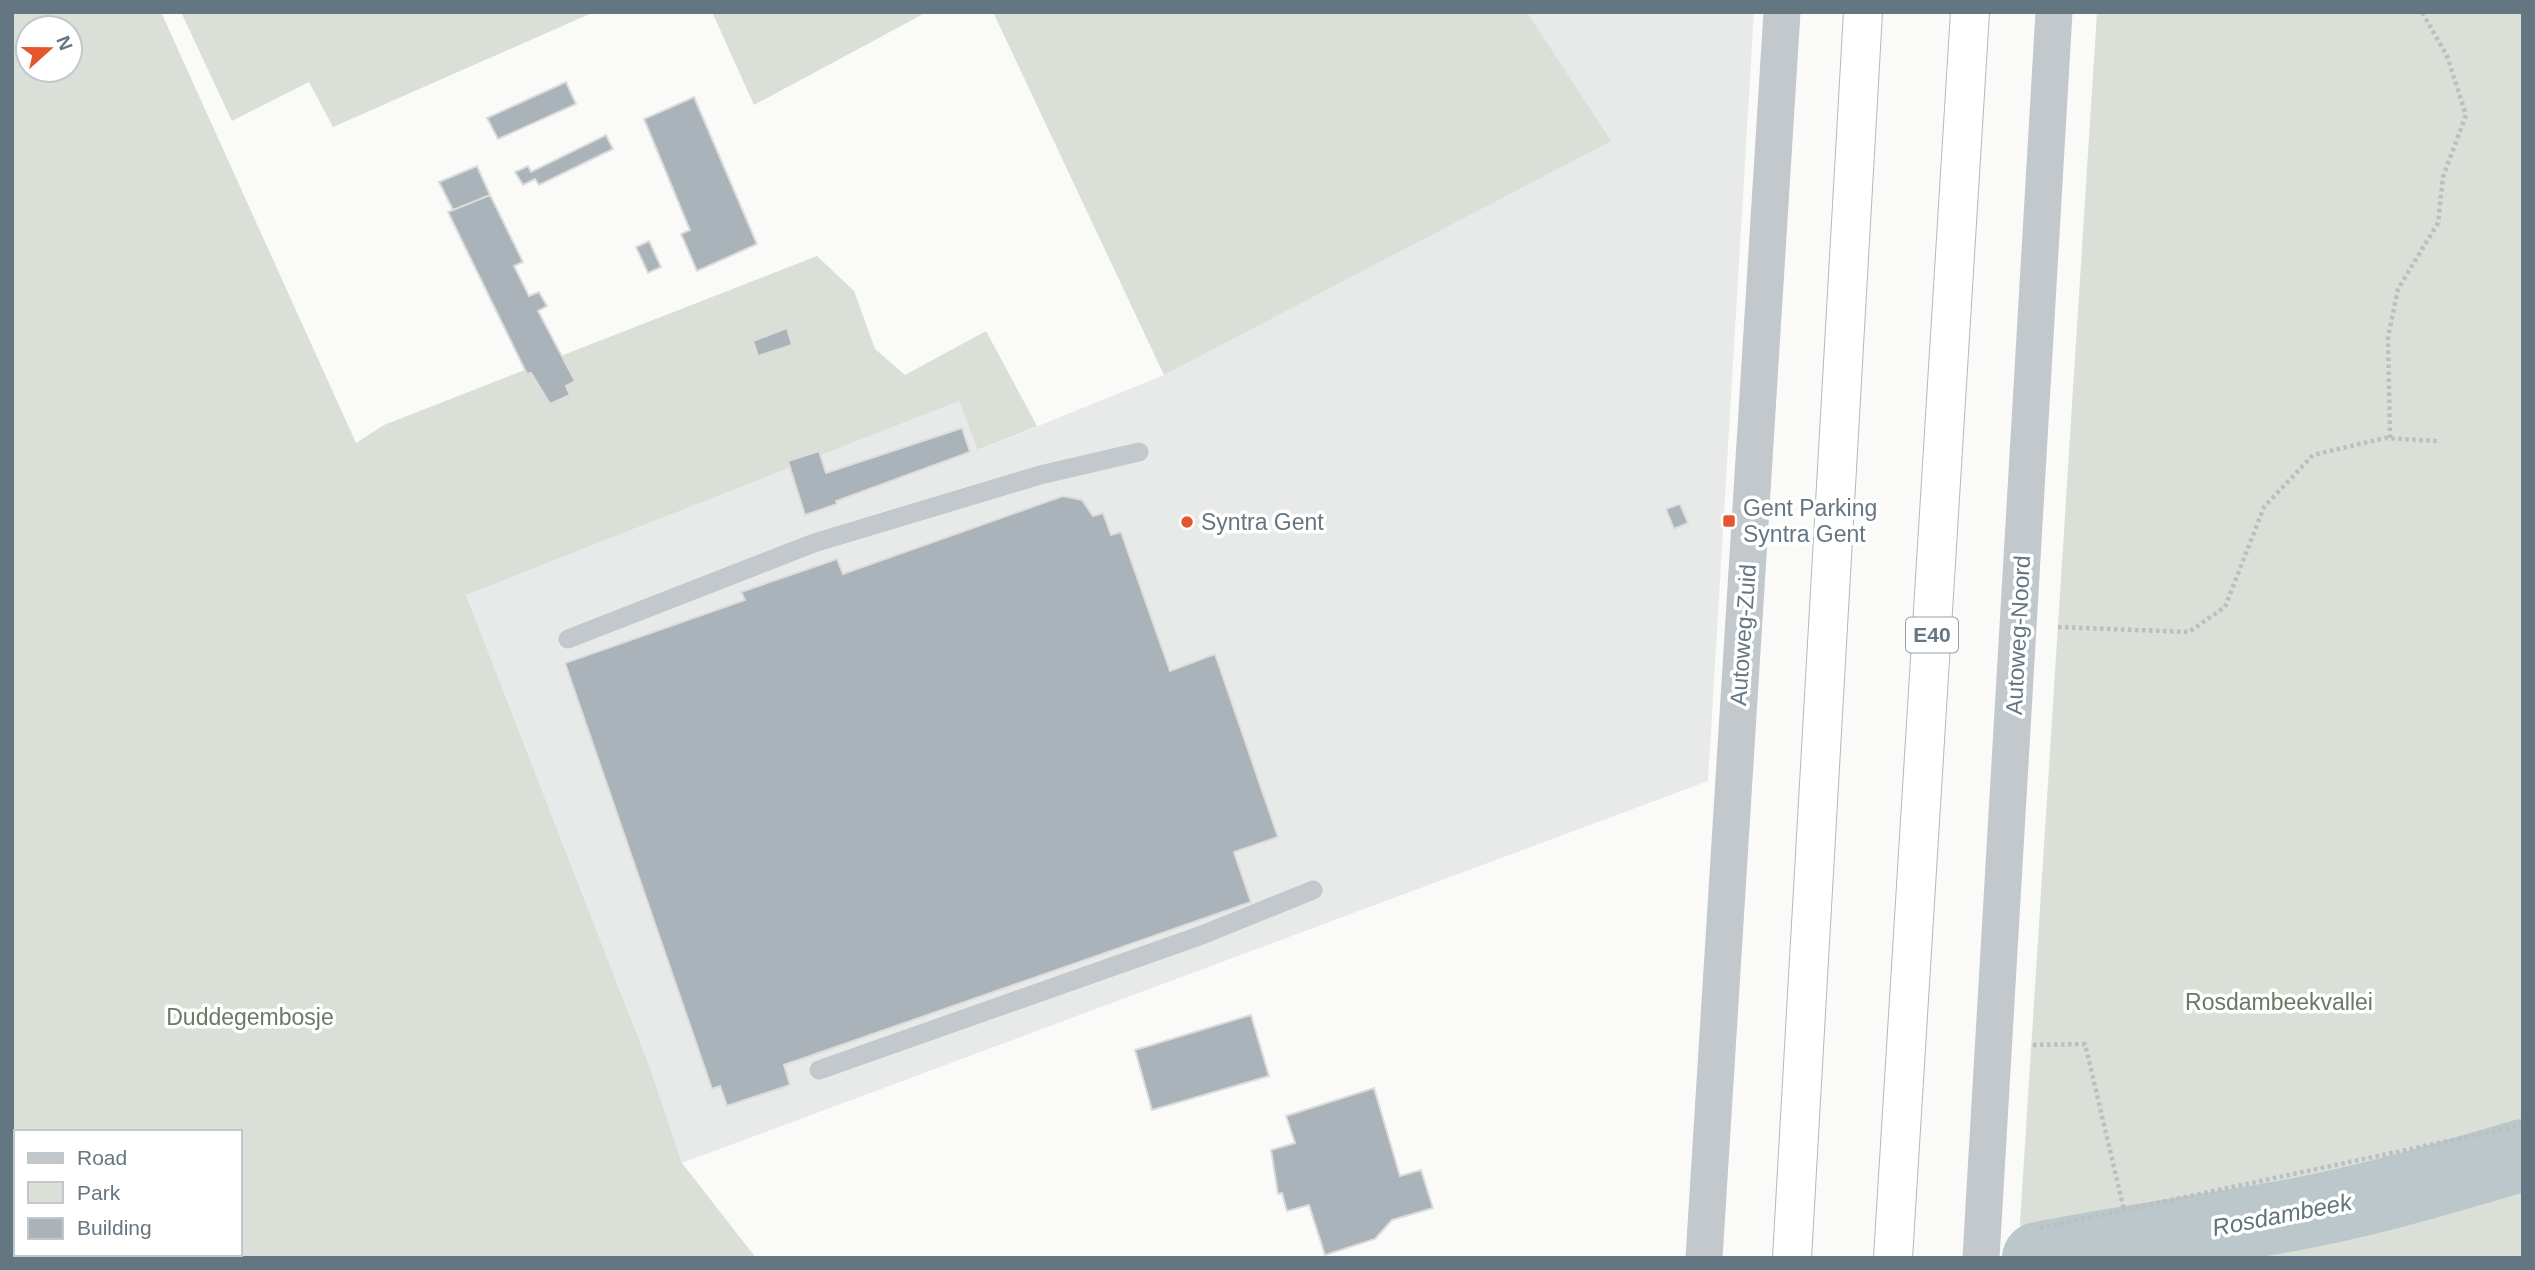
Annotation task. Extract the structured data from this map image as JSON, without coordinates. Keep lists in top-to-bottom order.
{
  "streets": {
    "highway": ["E40"],
    "street": ["Autoweg-Zuid", "Autoweg-Noord"]
  },
  "water": ["Rosdambeek"],
  "parks": ["Rosdambeekvallei", "Duddegembosje"],
  "places": {
    "transit": ["Gent Parking Syntra Gent"],
    "other": ["Syntra Gent"]
  },
  "legend": ["Road", "Park", "Building"],
  "north": "right"
}
